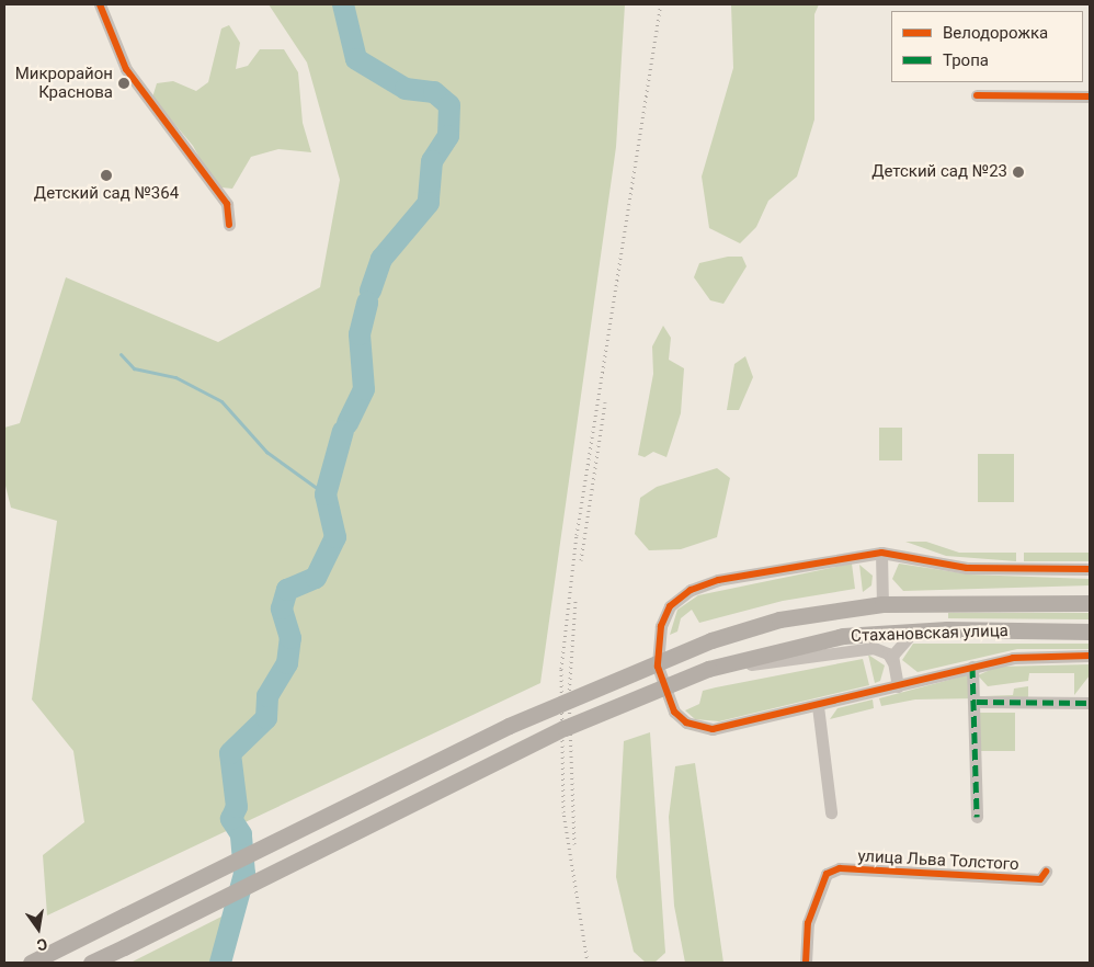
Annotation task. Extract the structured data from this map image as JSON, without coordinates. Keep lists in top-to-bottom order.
{
  "streets": {
    "main road": ["Стахановская улица"],
    "street": ["улица Льва Толстого"]
  },
  "places": ["Микрорайон Краснова", "Детский сад №23", "Детский сад №364"],
  "legend": ["Велодорожка", "Тропа"],
  "north": "bottom"
}
